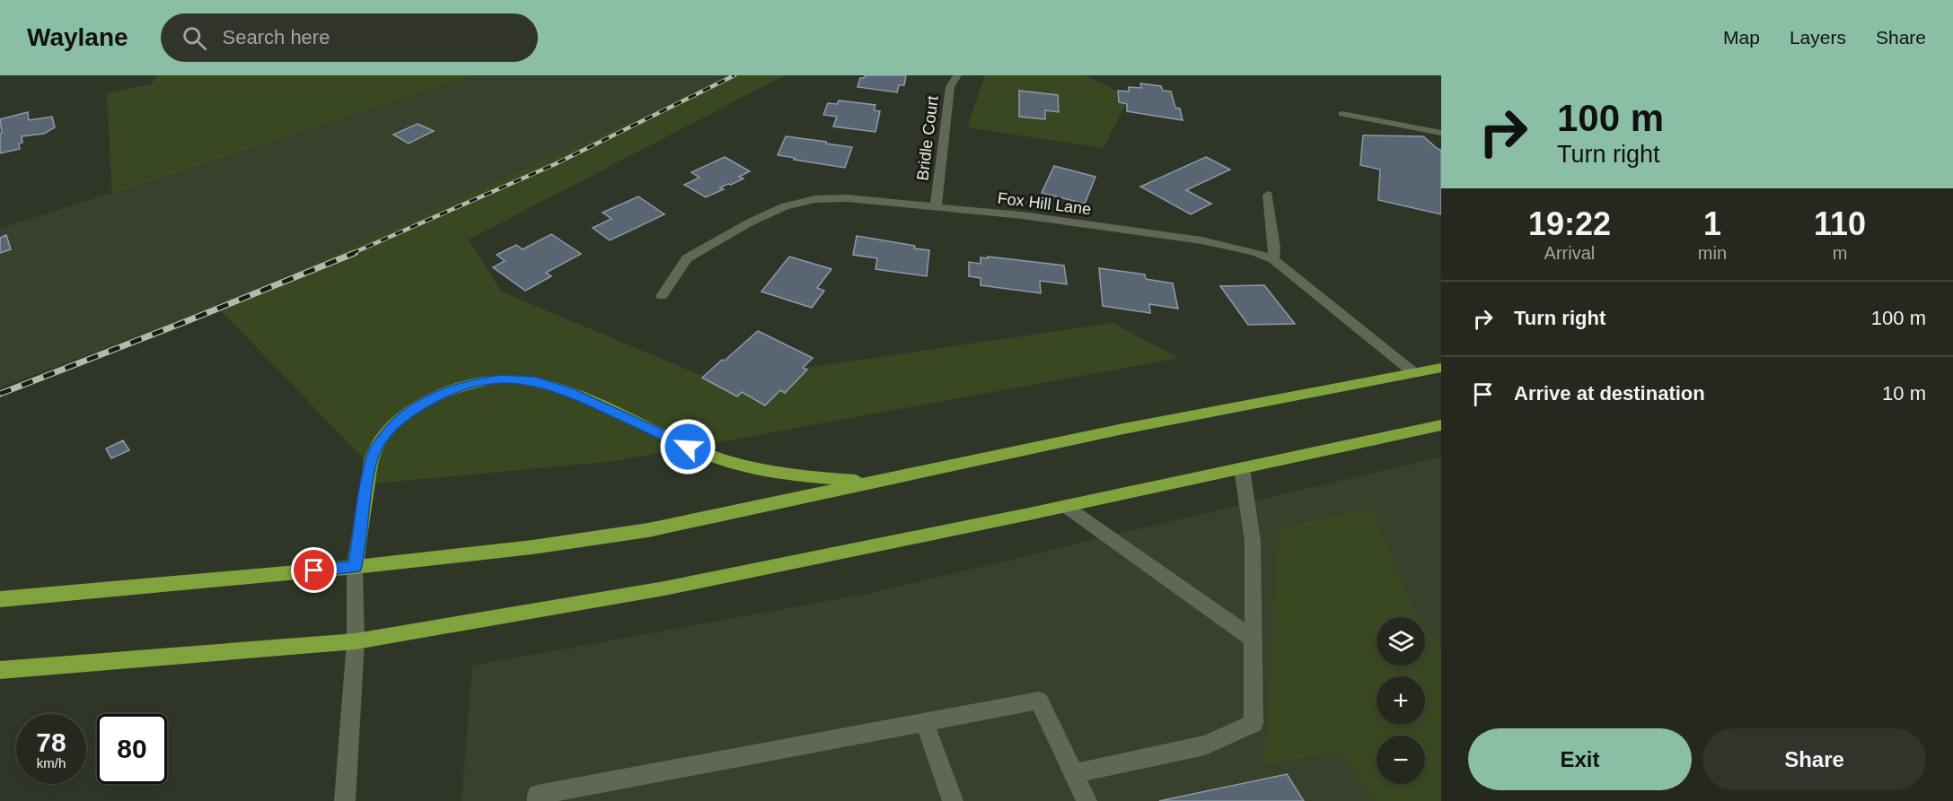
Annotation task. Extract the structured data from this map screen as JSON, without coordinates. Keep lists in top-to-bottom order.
{
  "streets": {
    "street": ["Bridle Court", "Fox Hill Lane"]
  },
  "crossings": [
    ["Bridle Court", "Fox Hill Lane"]
  ],
  "page": {
    "header": "Waylane",
    "search": "Search here",
    "nav": ["Map", "Layers", "Share"],
    "turn": ["100 m", "Turn right"],
    "eta": [
      "19:22",
      "Arrival",
      "1",
      "min",
      "110",
      "m"
    ],
    "list": [
      {
        "name": "Turn right",
        "value": "100 m"
      },
      {
        "name": "Arrive at destination",
        "value": "10 m"
      }
    ],
    "map_buttons": ["+", "−"],
    "speed": "78 km/h",
    "limit": "80",
    "buttons": ["Exit", "Share"]
  }
}
